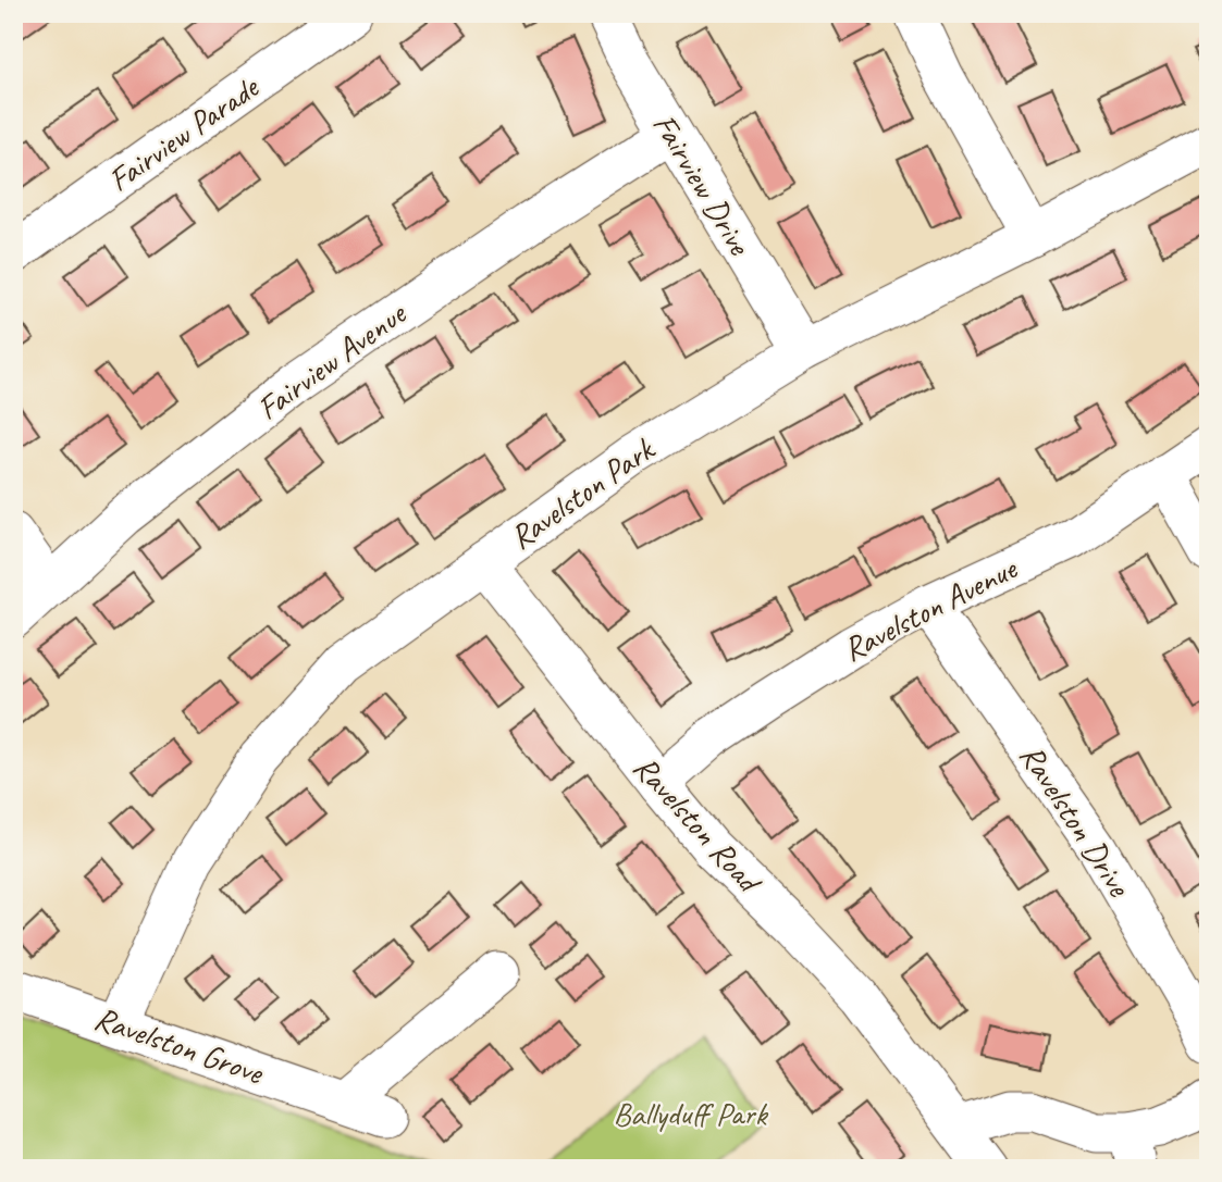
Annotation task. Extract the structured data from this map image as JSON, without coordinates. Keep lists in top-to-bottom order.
{
  "streets": {
    "street": [
      "Fairview Parade",
      "Fairview Drive",
      "Fairview Avenue",
      "Ravelston Park",
      "Ravelston Avenue",
      "Ravelston Drive",
      "Ravelston Road",
      "Ravelston Grove"
    ]
  },
  "crossings": [
    ["Fairview Drive", "Fairview Avenue"],
    ["Fairview Drive", "Ravelston Park"],
    ["Ravelston Park", "Ravelston Road"],
    ["Ravelston Park", "Ravelston Grove"],
    ["Ravelston Avenue", "Ravelston Drive"],
    ["Ravelston Avenue", "Ravelston Road"]
  ],
  "parks": ["Ballyduff Park"]
}
